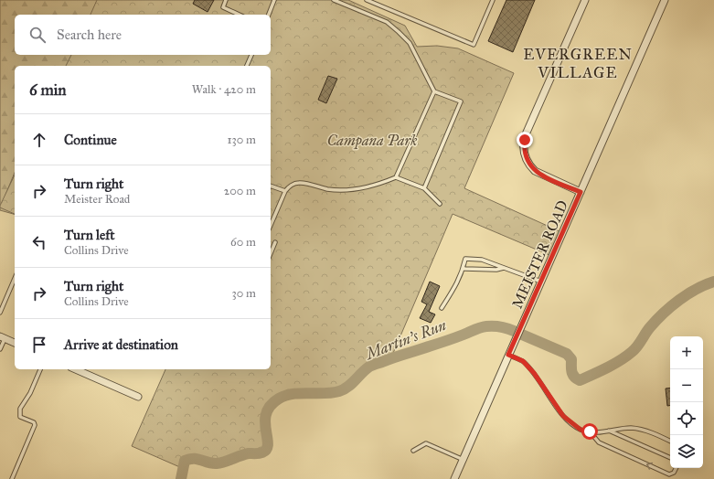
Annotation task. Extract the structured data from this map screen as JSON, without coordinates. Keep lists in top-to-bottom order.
{
  "streets": {
    "street": ["MEISTER ROAD"]
  },
  "districts": ["EVERGREEN VILLAGE"],
  "water": ["Martin's Run"],
  "parks": ["Campana Park"],
  "page": {
    "search": "Search here",
    "heading": ["6 min", "Walk · 420 m"],
    "list": [
      ["Continue", "130 m"],
      ["Turn right", "Meister Road", "200 m"],
      ["Turn left", "Collins Drive", "60 m"],
      ["Turn right", "Collins Drive", "30 m"],
      "Arrive at destination"
    ],
    "map_buttons": ["+", "−"]
  }
}
